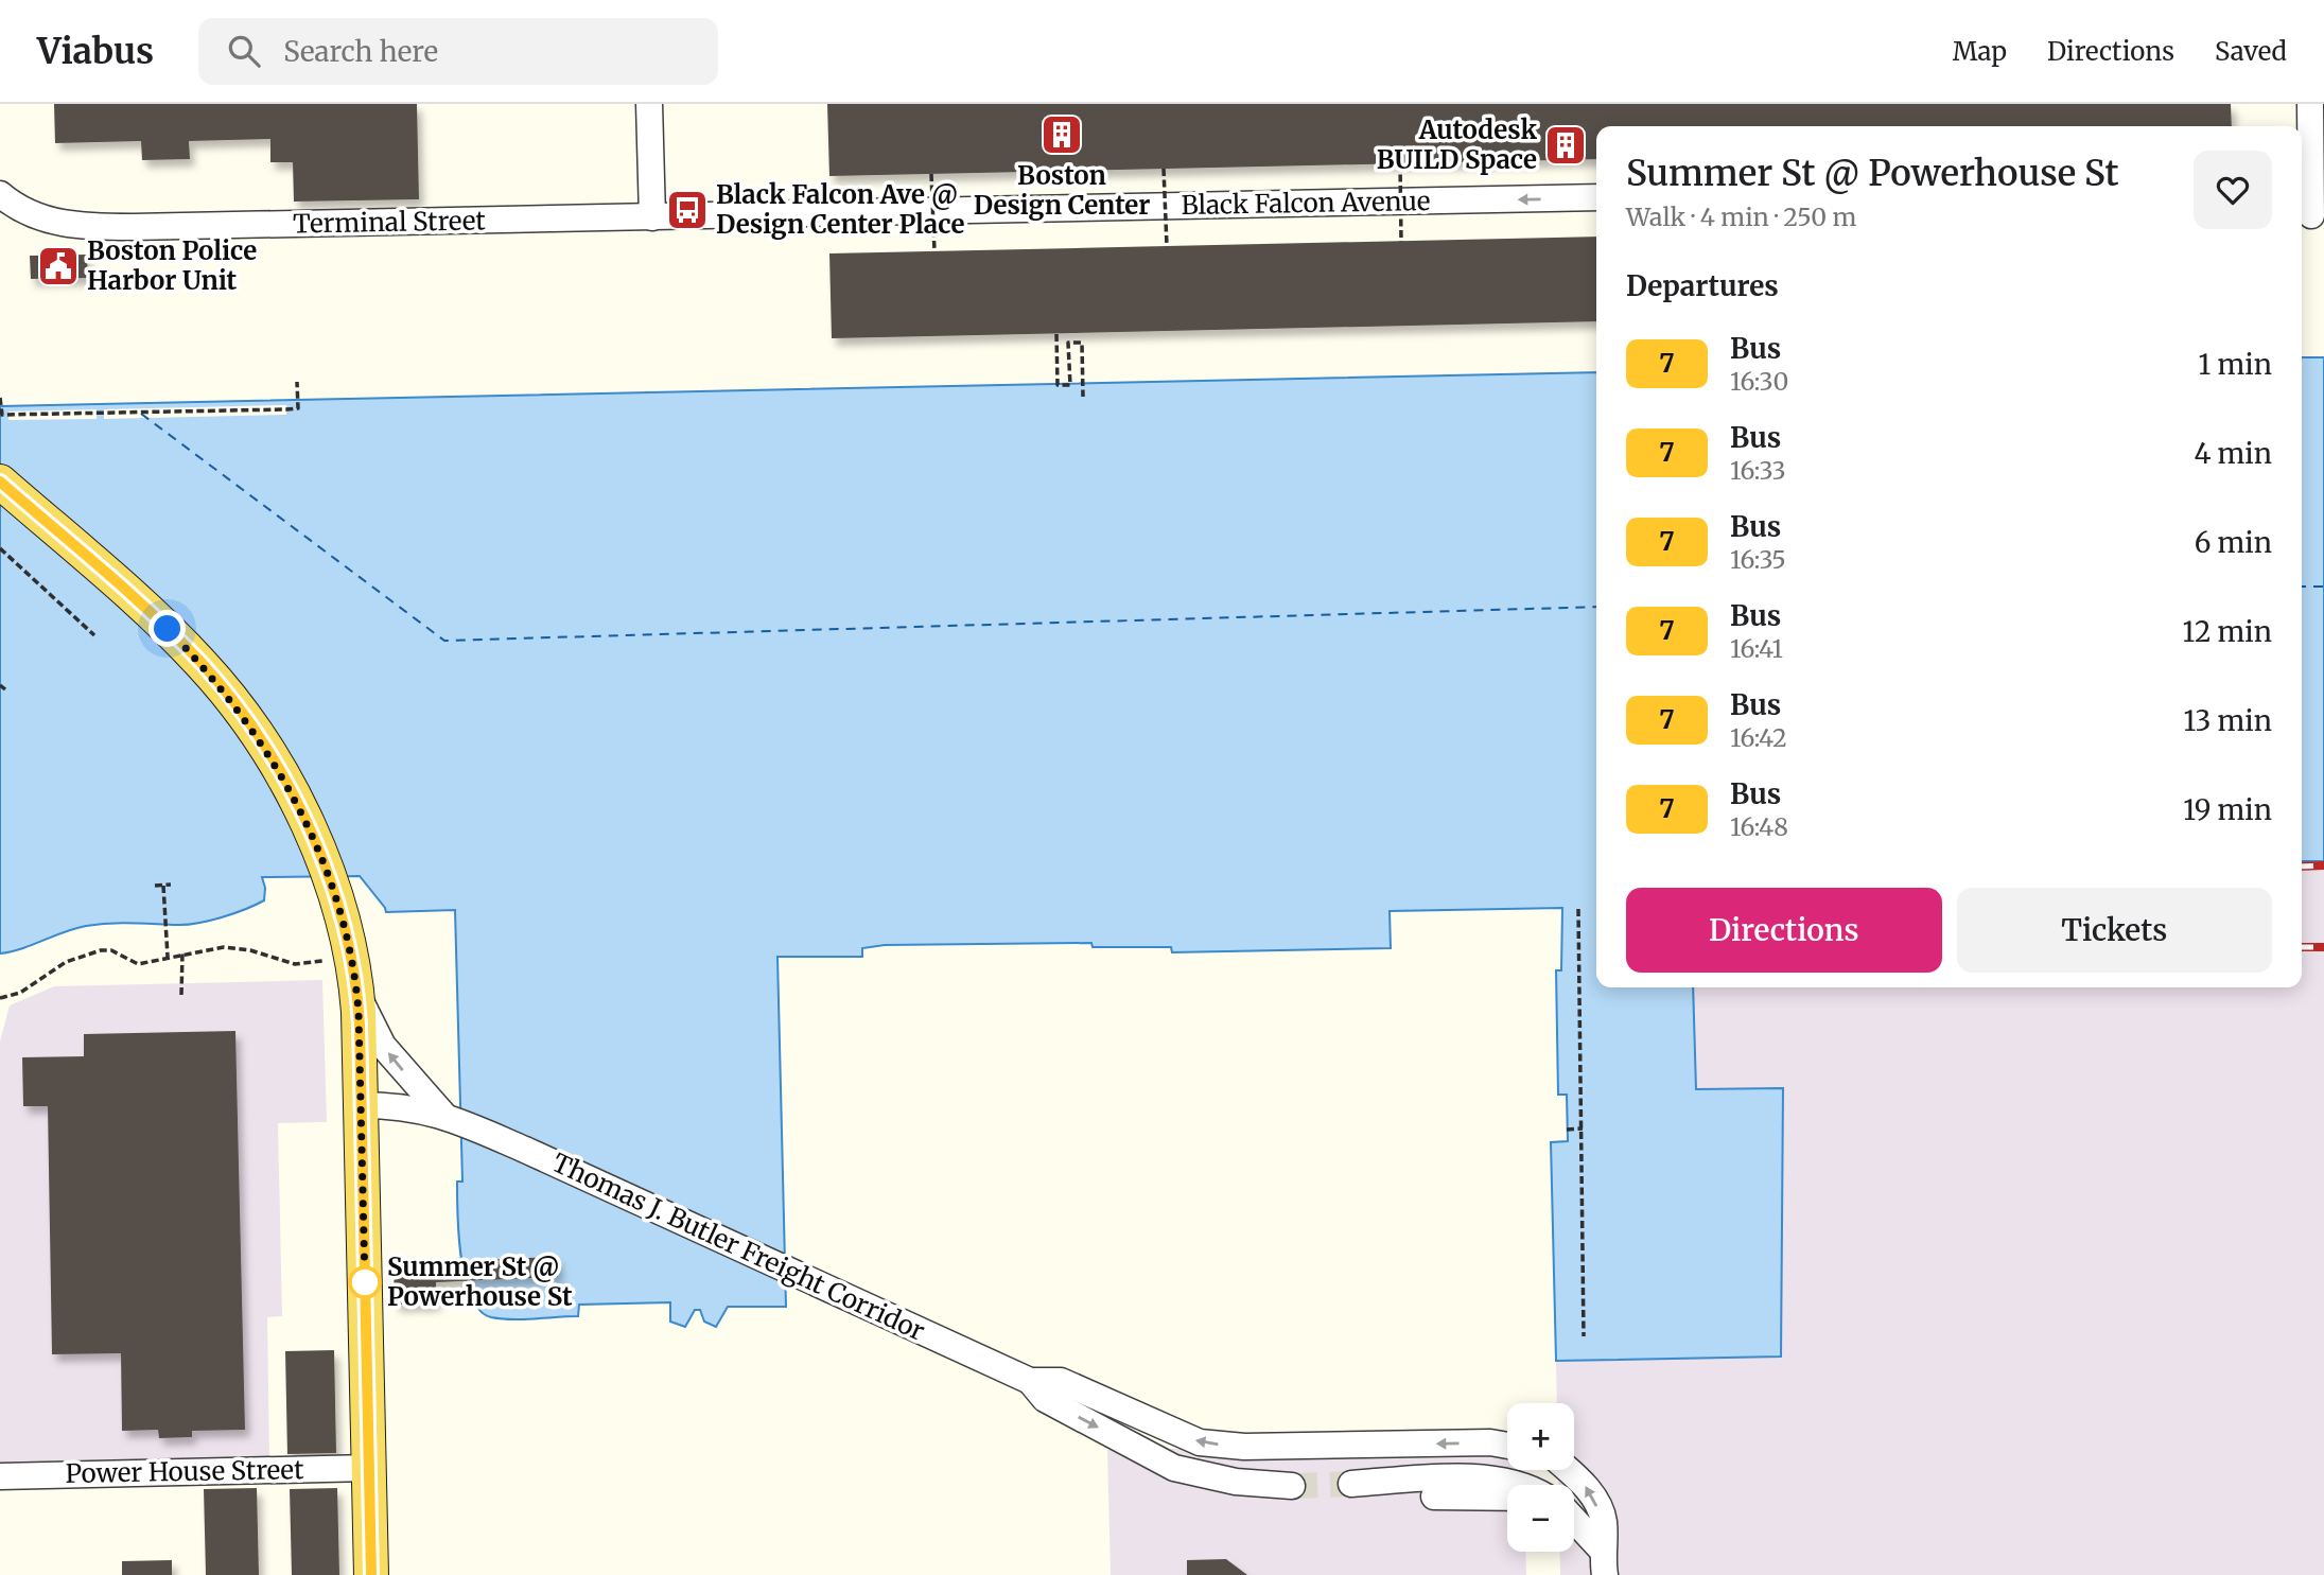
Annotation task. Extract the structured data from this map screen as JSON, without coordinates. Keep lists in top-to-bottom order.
{
  "streets": {
    "street": [
      "Black Falcon Avenue",
      "Terminal Street",
      "Thomas J. Butler Freight Corridor",
      "Power House Street"
    ]
  },
  "crossings": [
    ["Black Falcon Avenue", "Terminal Street"]
  ],
  "one_way": ["Black Falcon Avenue"],
  "places": {
    "building": ["Boston Design Center", "Autodesk BUILD Space"],
    "bus stop": ["Black Falcon Ave @ Design Center Place"],
    "public building": ["Boston Police Harbor Unit"],
    "other": ["Summer St @ Powerhouse St"]
  },
  "lines": ["bus line 7"],
  "page": {
    "header": "Viabus",
    "search": "Search here",
    "nav": ["Map", "Directions", "Saved"],
    "heading": [
      ["Summer St @ Powerhouse St", "Walk · 4 min · 250 m"],
      "Departures"
    ],
    "list": [
      {
        "mark": "7",
        "name": "Bus",
        "note": "16:30",
        "value": "1 min"
      },
      {
        "mark": "7",
        "name": "Bus",
        "note": "16:33",
        "value": "4 min"
      },
      {
        "mark": "7",
        "name": "Bus",
        "note": "16:35",
        "value": "6 min"
      },
      {
        "mark": "7",
        "name": "Bus",
        "note": "16:41",
        "value": "12 min"
      },
      {
        "mark": "7",
        "name": "Bus",
        "note": "16:42",
        "value": "13 min"
      },
      {
        "mark": "7",
        "name": "Bus",
        "note": "16:48",
        "value": "19 min"
      }
    ],
    "buttons": ["Directions", "Tickets"],
    "map_buttons": ["+", "−"]
  }
}
